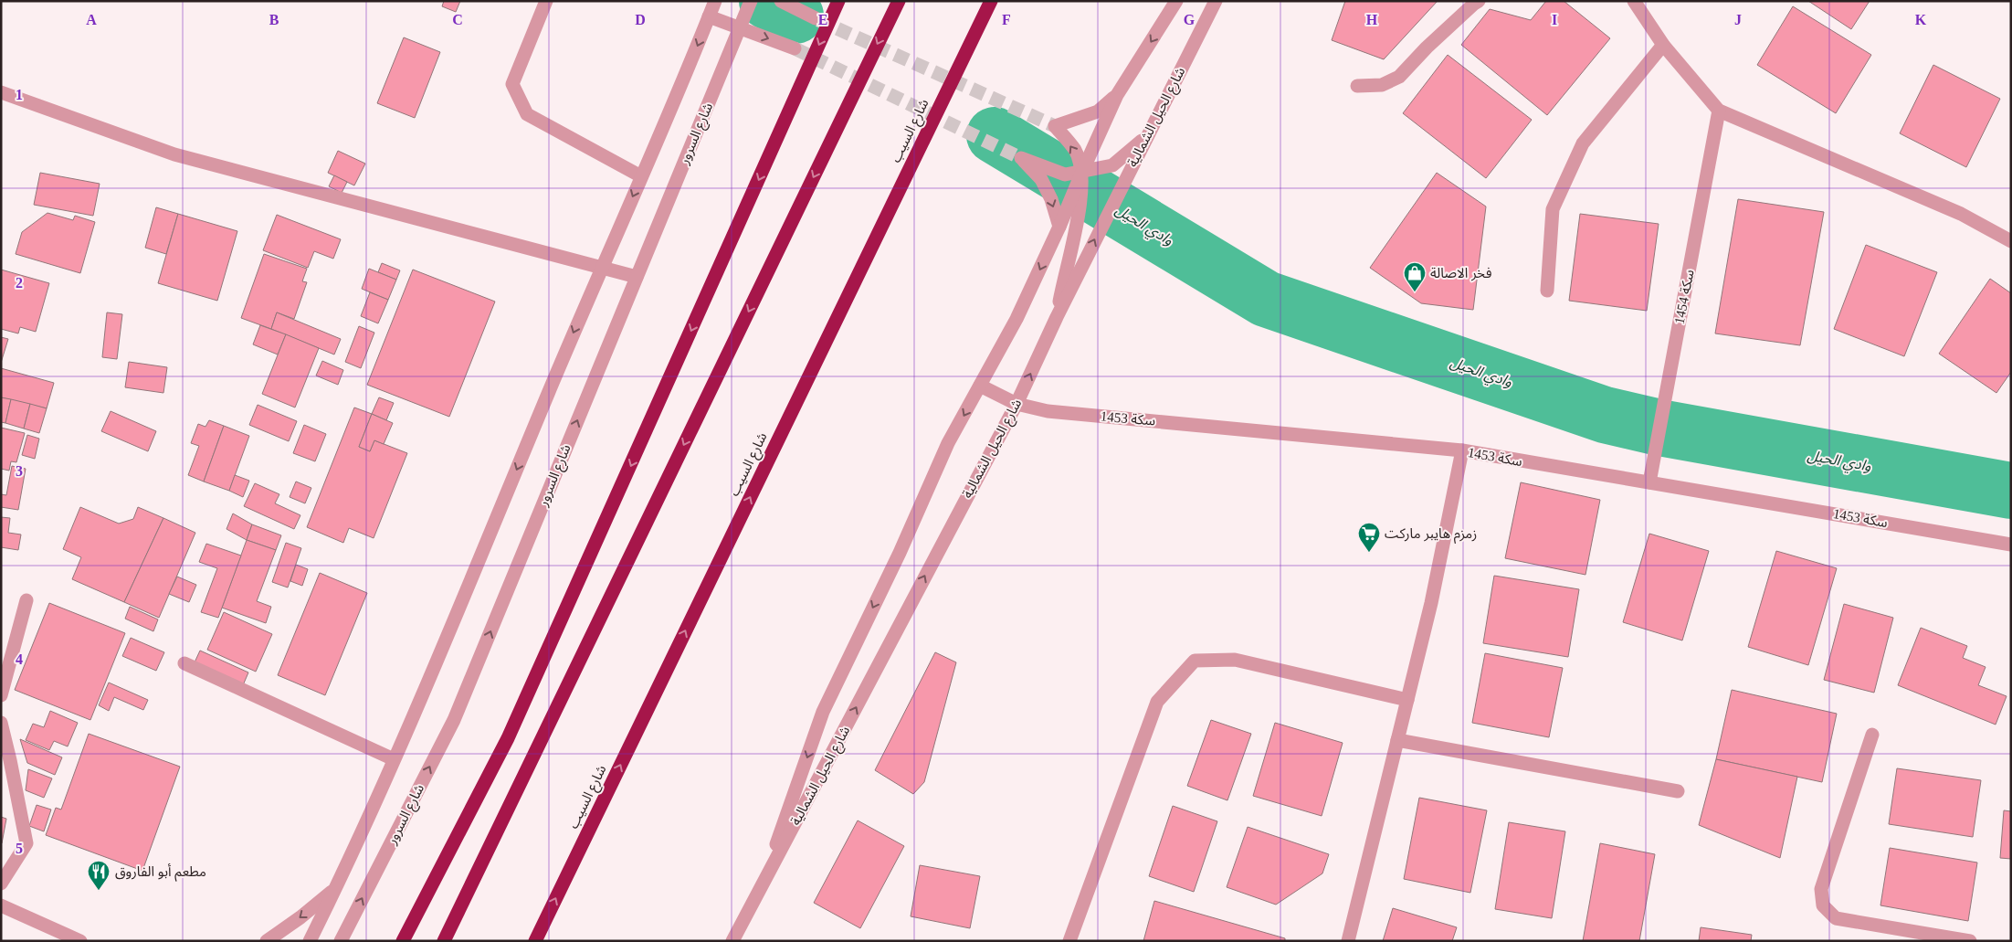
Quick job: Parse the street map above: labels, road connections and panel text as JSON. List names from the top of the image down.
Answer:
{
  "streets": {
    "highway": ["شارع السيب"],
    "street": [
      "شارع الحيل الشمالية",
      "شارع السرور",
      "سكة 1454",
      "سكة 1453"
    ]
  },
  "crossings": [
    ["شارع الحيل الشمالية", "سكة 1453"],
    ["سكة 1454", "سكة 1453"]
  ],
  "water": ["وادي الحيل"],
  "places": {
    "shop": ["فخر الاصالة"],
    "supermarket": ["زمزم هايبر ماركت"],
    "restaurant": ["مطعم أبو الفاروق"]
  },
  "grid": {
    "columns": [
      "A",
      "B",
      "C",
      "D",
      "E",
      "F",
      "G",
      "H",
      "I",
      "J",
      "K"
    ],
    "rows": [
      "1",
      "2",
      "3",
      "4",
      "5"
    ]
  }
}
